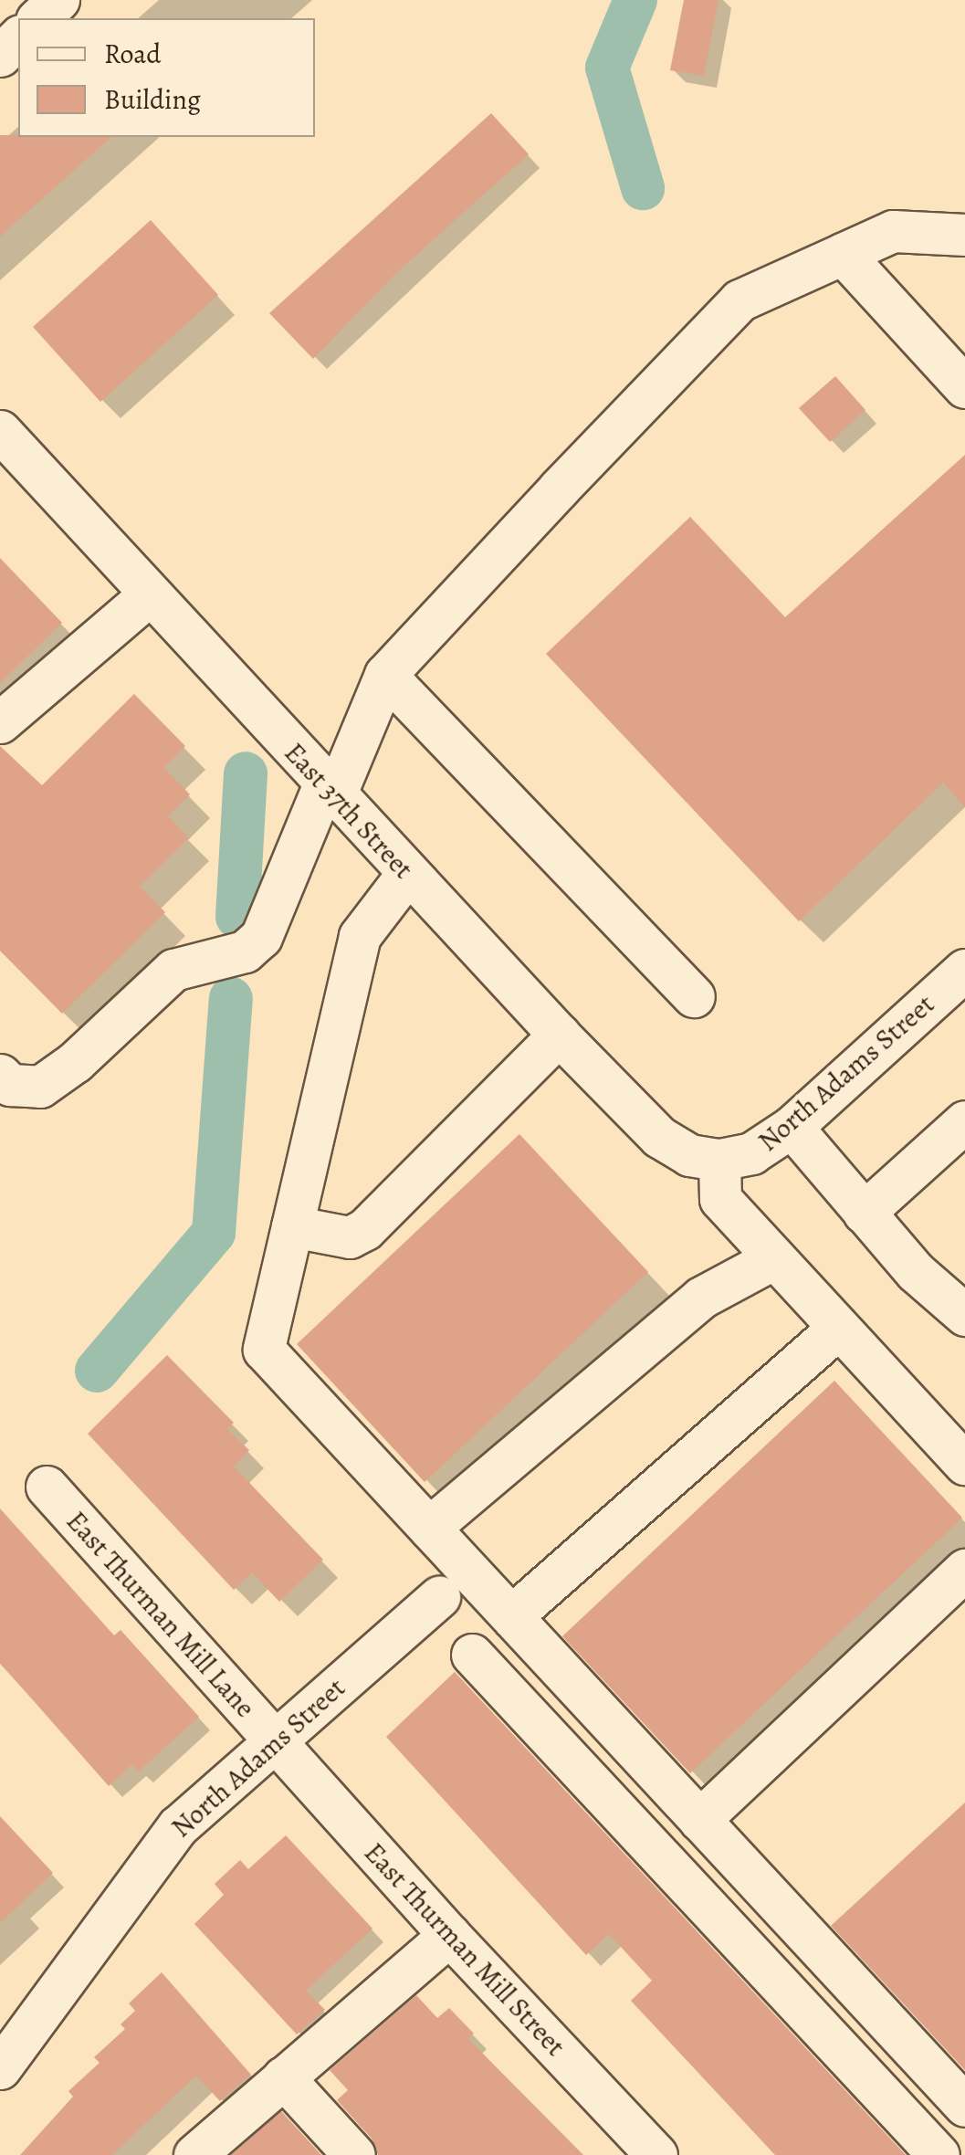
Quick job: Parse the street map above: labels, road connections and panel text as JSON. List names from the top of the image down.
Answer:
{
  "streets": {
    "street": [
      "East 37th Street",
      "North Adams Street",
      "East Thurman Mill Lane",
      "East Thurman Mill Street"
    ]
  },
  "crossings": [
    ["East 37th Street", "North Adams Street"],
    ["North Adams Street", "East Thurman Mill Lane"],
    ["North Adams Street", "East Thurman Mill Street"],
    ["East Thurman Mill Lane", "East Thurman Mill Street"]
  ],
  "legend": ["Road", "Building"]
}
